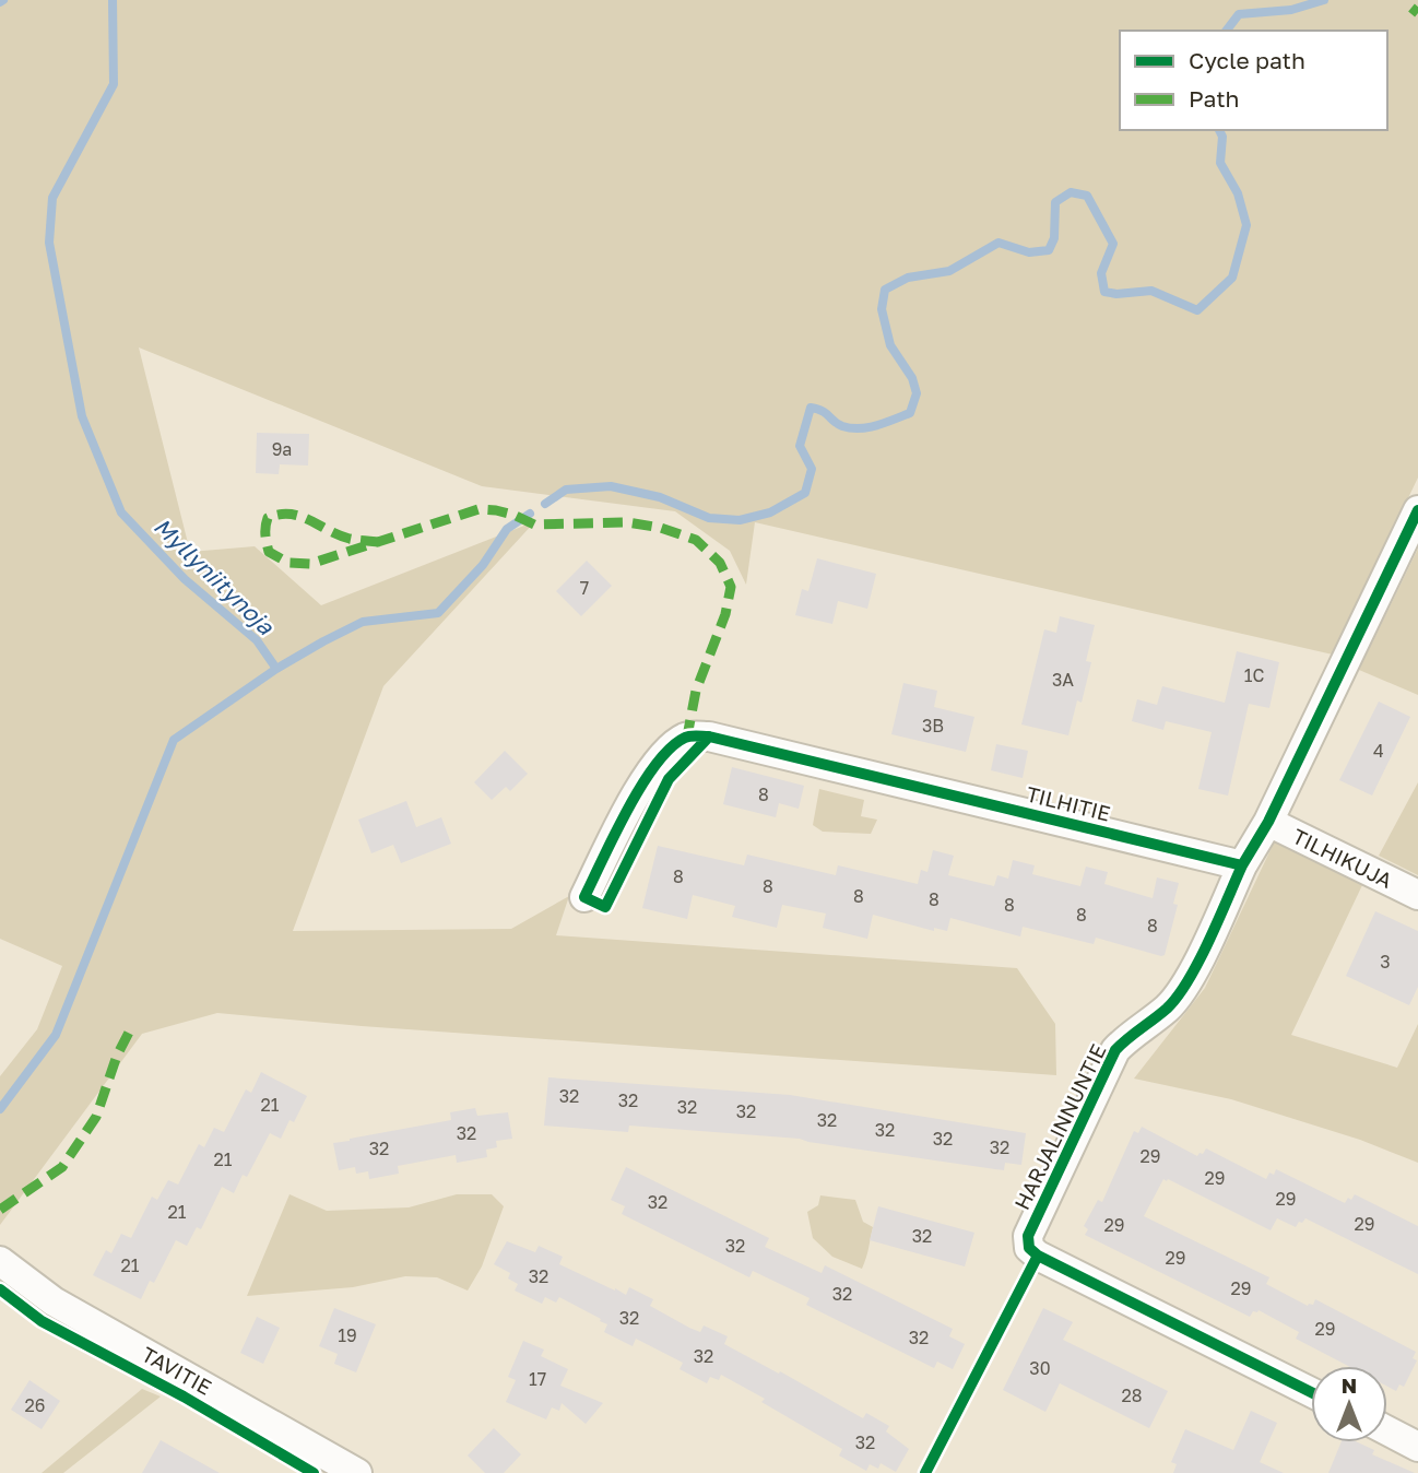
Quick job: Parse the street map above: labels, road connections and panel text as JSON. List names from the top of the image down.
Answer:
{
  "streets": {
    "street": [
      "TILHITIE",
      "TILHIKUJA",
      "HARJALINNUNTIE",
      "TAVITIE"
    ]
  },
  "crossings": [
    ["TILHITIE", "HARJALINNUNTIE"]
  ],
  "water": ["Myllyniitynoja"],
  "house_numbers": [
    "9a",
    "7",
    "1C",
    "3A",
    "3B",
    "4",
    "8",
    "8",
    "8",
    "8",
    "8",
    "8",
    "8",
    "8",
    "3",
    "32",
    "32",
    "21",
    "32",
    "32",
    "32",
    "32",
    "32",
    "32",
    "32",
    "32",
    "29",
    "21",
    "29",
    "29",
    "32",
    "21",
    "29",
    "29",
    "32",
    "32",
    "29",
    "21",
    "32",
    "29",
    "32",
    "32",
    "29",
    "19",
    "32",
    "32",
    "30",
    "17",
    "28",
    "26",
    "32"
  ],
  "legend": ["Cycle path", "Path"],
  "north": "top"
}
